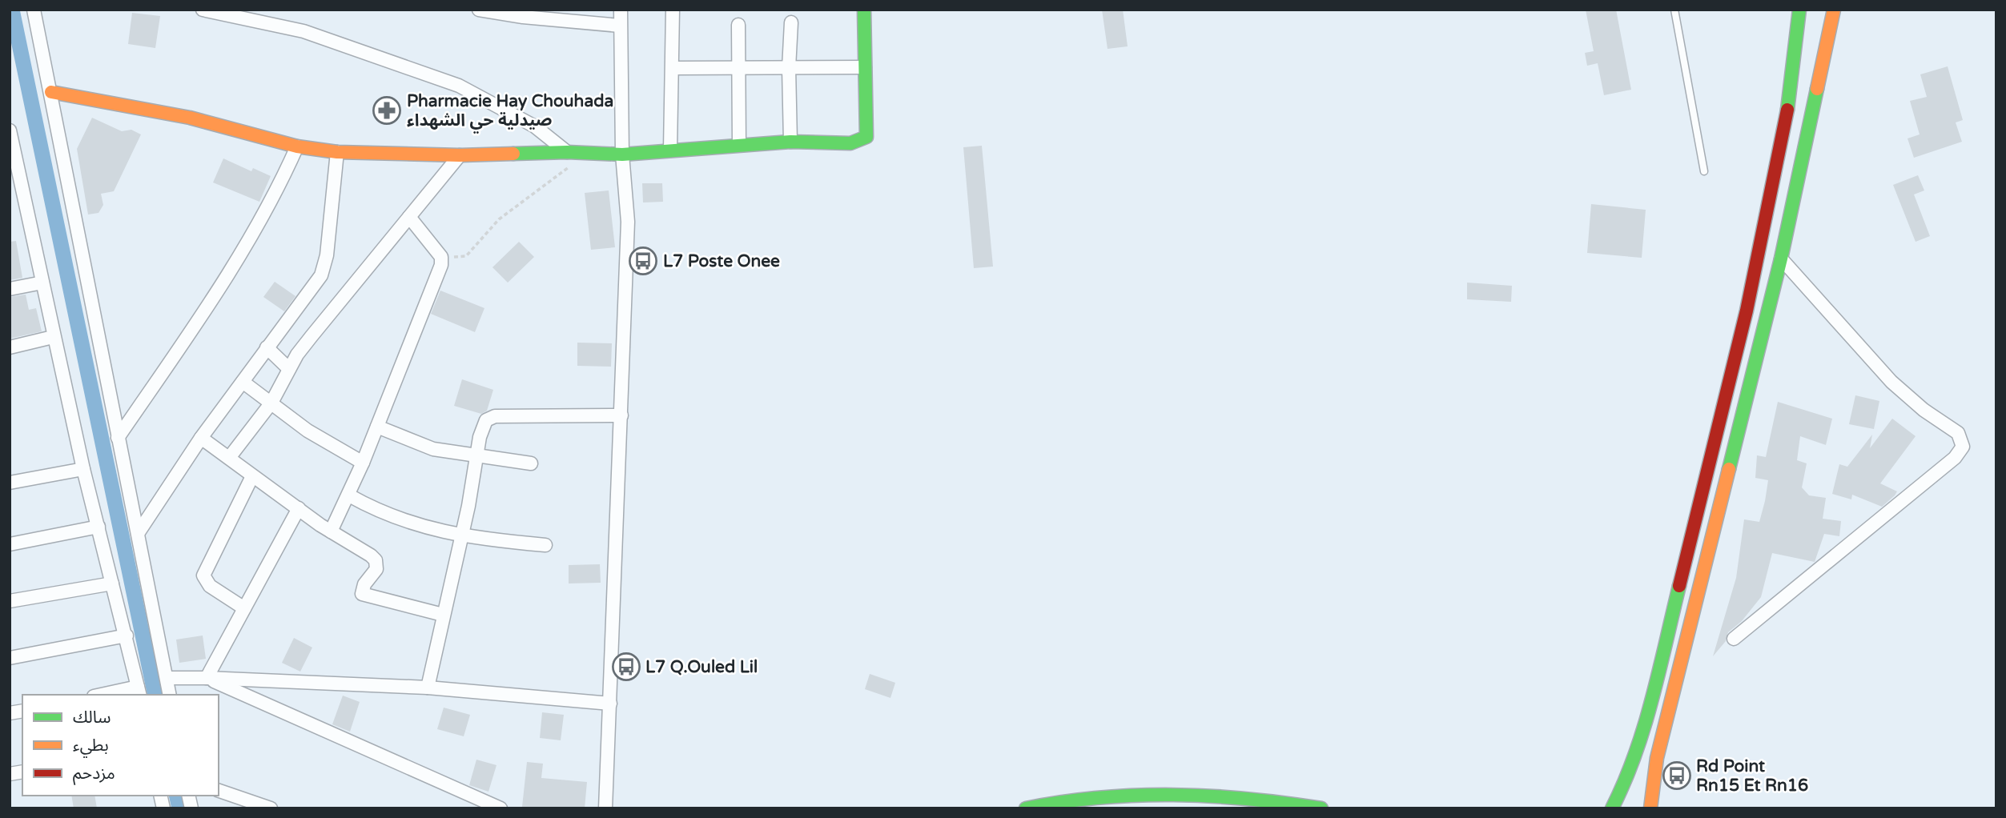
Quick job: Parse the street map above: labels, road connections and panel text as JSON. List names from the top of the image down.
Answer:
{
  "places": {
    "pharmacy": ["Pharmacie Hay Chouhada صيدلية حي الشهداء"],
    "bus stop": ["L7 Poste Onee", "L7 Q.Ouled Lil", "Rd Point Rn15 Et Rn16"]
  },
  "legend": ["سالك", "بطيء", "مزدحم"]
}
